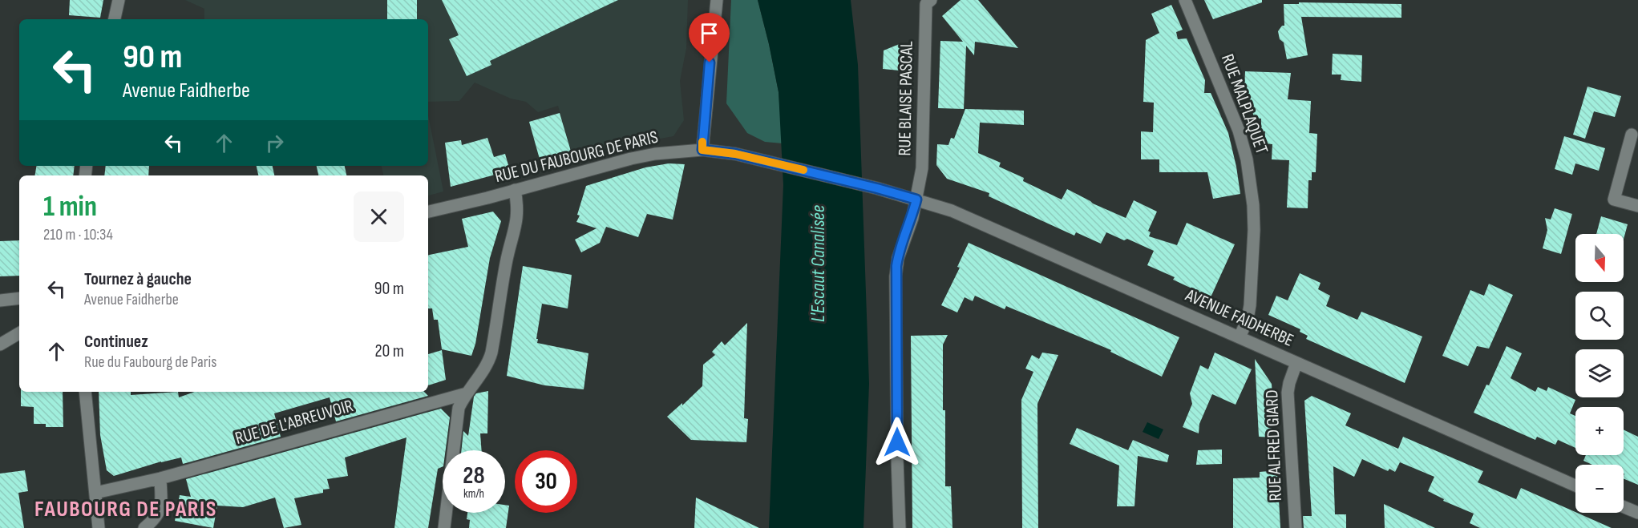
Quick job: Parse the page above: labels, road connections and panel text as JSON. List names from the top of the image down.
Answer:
{
  "streets": {
    "street": [
      "RUE BLAISE PASCAL",
      "RUE MALPLAQUET",
      "RUE DU FAUBOURG DE PARIS",
      "AVENUE FAIDHERBE",
      "RUE DE L'ABREUVOIR",
      "RUE ALFRED GIARD"
    ]
  },
  "crossings": [
    ["RUE BLAISE PASCAL", "AVENUE FAIDHERBE"],
    ["RUE MALPLAQUET", "AVENUE FAIDHERBE"],
    ["RUE DU FAUBOURG DE PARIS", "AVENUE FAIDHERBE"],
    ["AVENUE FAIDHERBE", "RUE ALFRED GIARD"]
  ],
  "districts": ["FAUBOURG DE PARIS"],
  "water": ["L'Escaut Canalisée"],
  "north": "bottom",
  "page": {
    "turn": ["90 m", "Avenue Faidherbe"],
    "heading": ["1 min", "210 m · 10:34"],
    "map_buttons": ["+", "−"],
    "list": [
      {
        "name": "Tournez à gauche",
        "note": "Avenue Faidherbe",
        "value": "90 m"
      },
      {
        "name": "Continuez",
        "note": "Rue du Faubourg de Paris",
        "value": "20 m"
      }
    ],
    "speed": "28 km/h",
    "limit": "30"
  }
}
